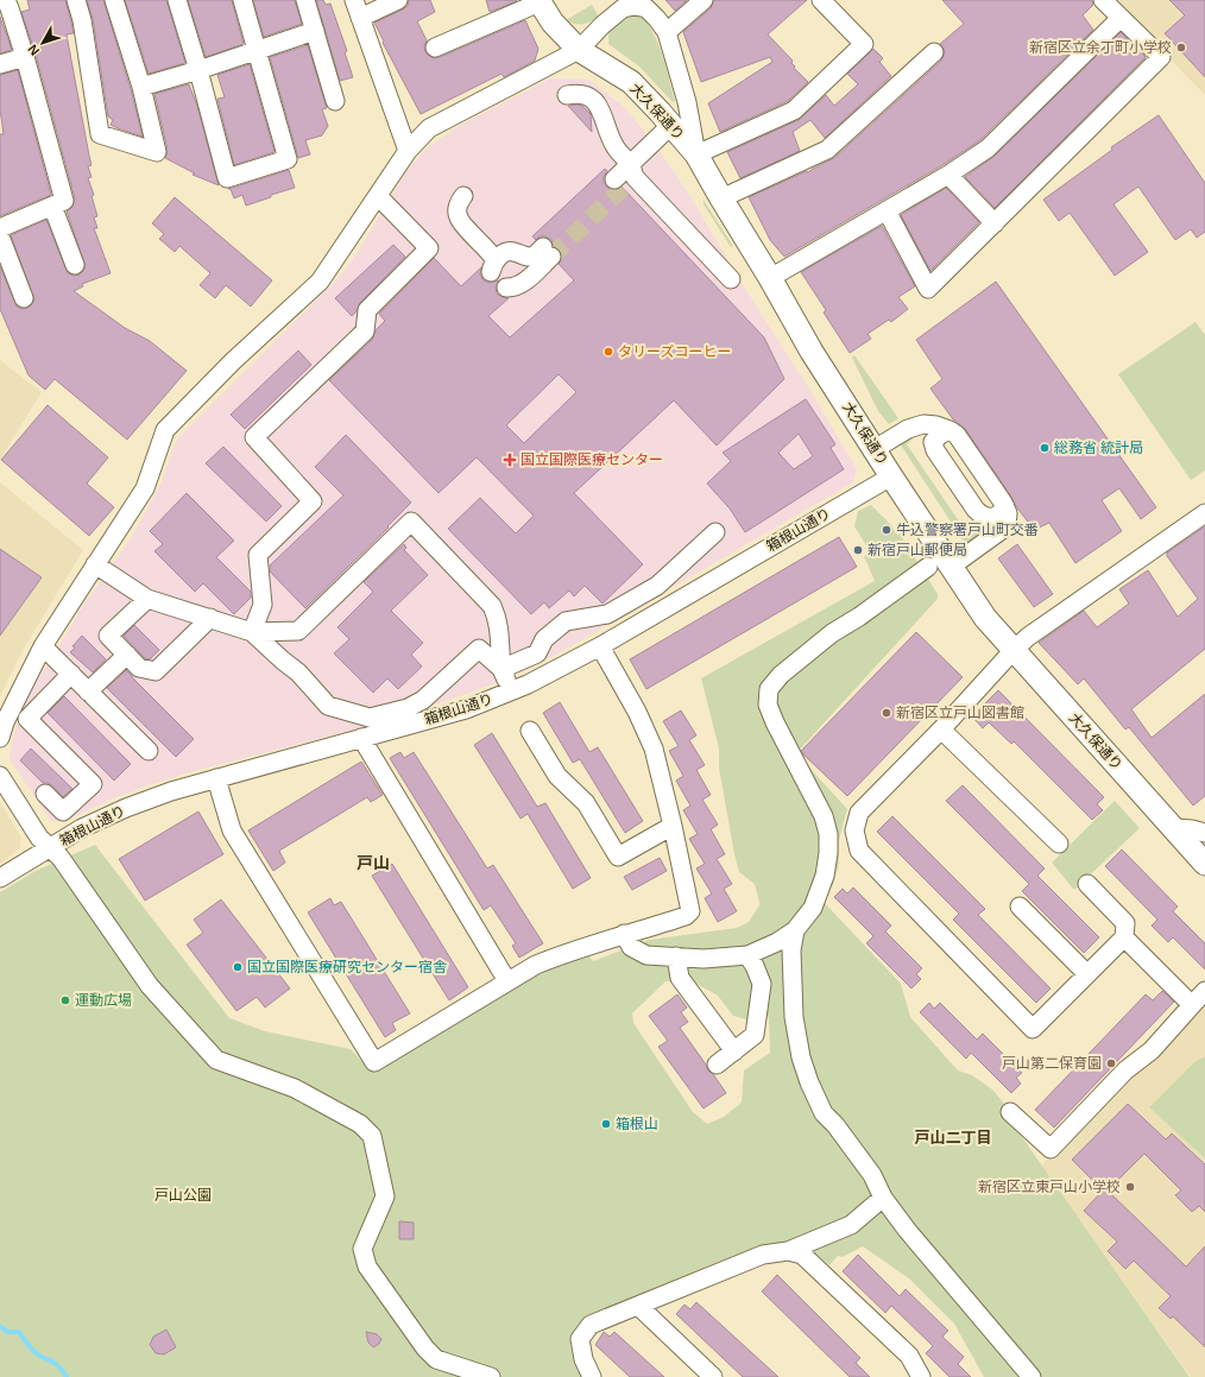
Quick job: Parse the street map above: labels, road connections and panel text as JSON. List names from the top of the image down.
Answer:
{
  "streets": {
    "main road": ["大久保通り"],
    "street": ["箱根山通り"]
  },
  "crossings": [
    ["大久保通り", "箱根山通り"]
  ],
  "districts": ["戸山", "戸山二丁目"],
  "parks": ["戸山公園"],
  "places": {
    "other": [
      "新宿区立余丁町小学校",
      "タリーズコーヒー",
      "総務省 統計局",
      "牛込警察署戸山町交番",
      "新宿戸山郵便局",
      "新宿区立戸山図書館",
      "国立国際医療研究センター宿舎",
      "運動広場",
      "戸山第二保育園",
      "箱根山",
      "新宿区立東戸山小学校"
    ],
    "health": ["国立国際医療センター"]
  },
  "north": "bottom left"
}
